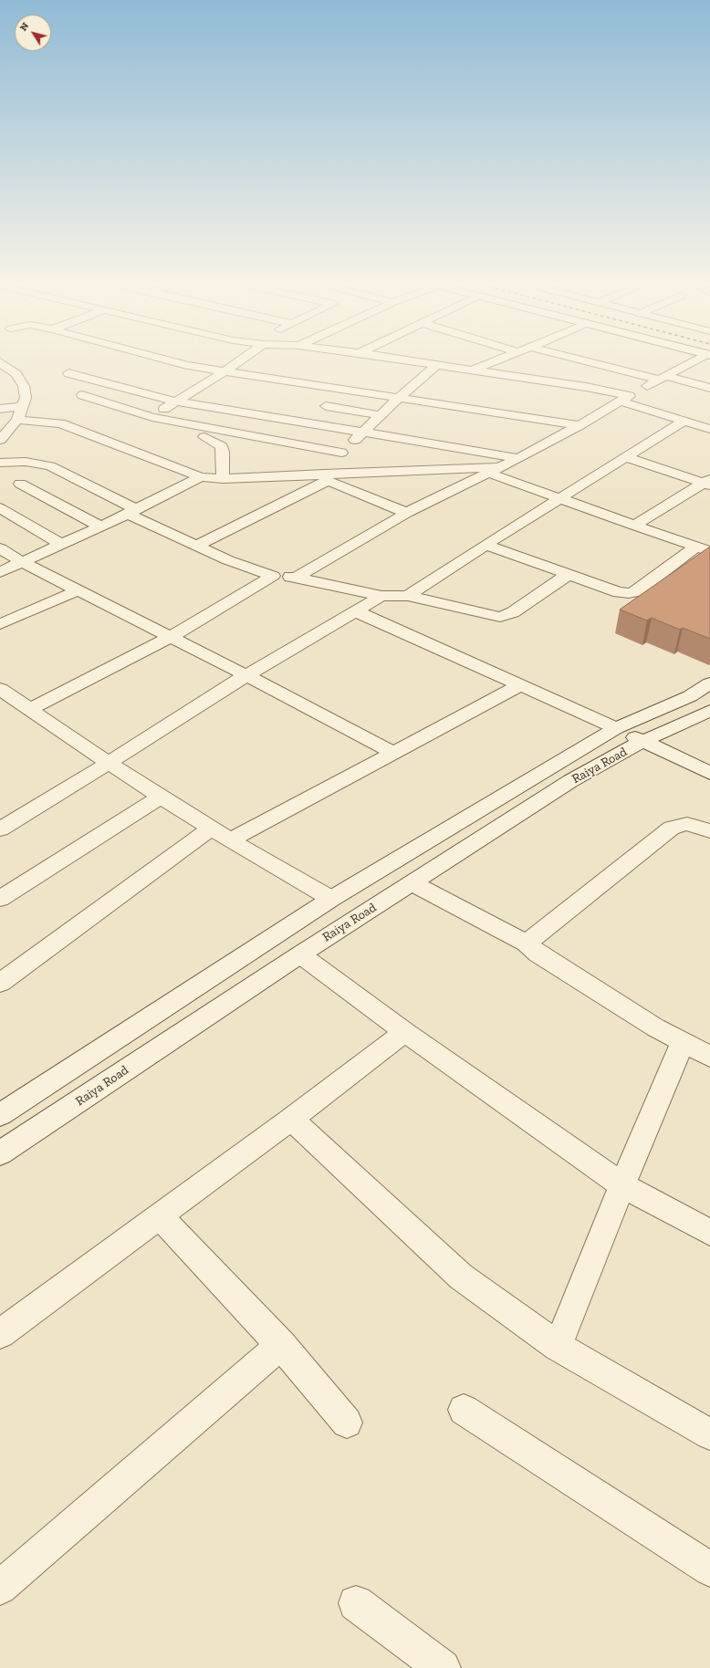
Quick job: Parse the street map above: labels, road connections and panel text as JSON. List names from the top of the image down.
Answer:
{
  "streets": {
    "street": ["Raiya Road"]
  },
  "north": "top left"
}
